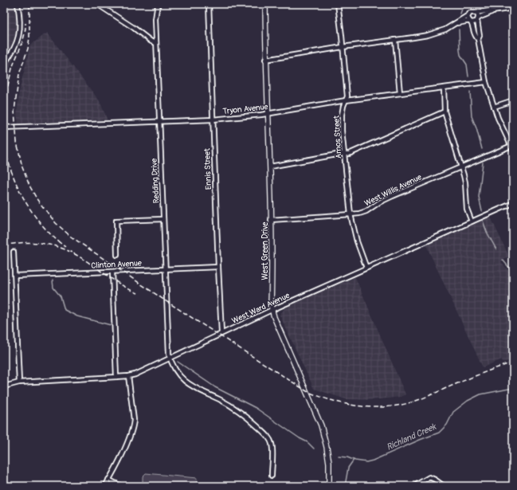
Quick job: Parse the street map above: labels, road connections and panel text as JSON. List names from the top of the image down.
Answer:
{
  "streets": {
    "main road": ["West Green Drive"],
    "street": [
      "Tryon Avenue",
      "Amos Street",
      "Ennis Street",
      "Redding Drive",
      "West Willis Avenue",
      "Clinton Avenue",
      "West Ward Avenue"
    ]
  },
  "crossings": [
    ["Tryon Avenue", "Amos Street"],
    ["Tryon Avenue", "Ennis Street"],
    ["Tryon Avenue", "Redding Drive"],
    ["Tryon Avenue", "West Green Drive"],
    ["Amos Street", "West Willis Avenue"],
    ["Amos Street", "West Ward Avenue"],
    ["Ennis Street", "Clinton Avenue"],
    ["Ennis Street", "West Ward Avenue"],
    ["Redding Drive", "Clinton Avenue"],
    ["Redding Drive", "West Ward Avenue"],
    ["West Willis Avenue", "West Green Drive"],
    ["West Green Drive", "West Ward Avenue"]
  ],
  "water": ["Richland Creek"]
}
